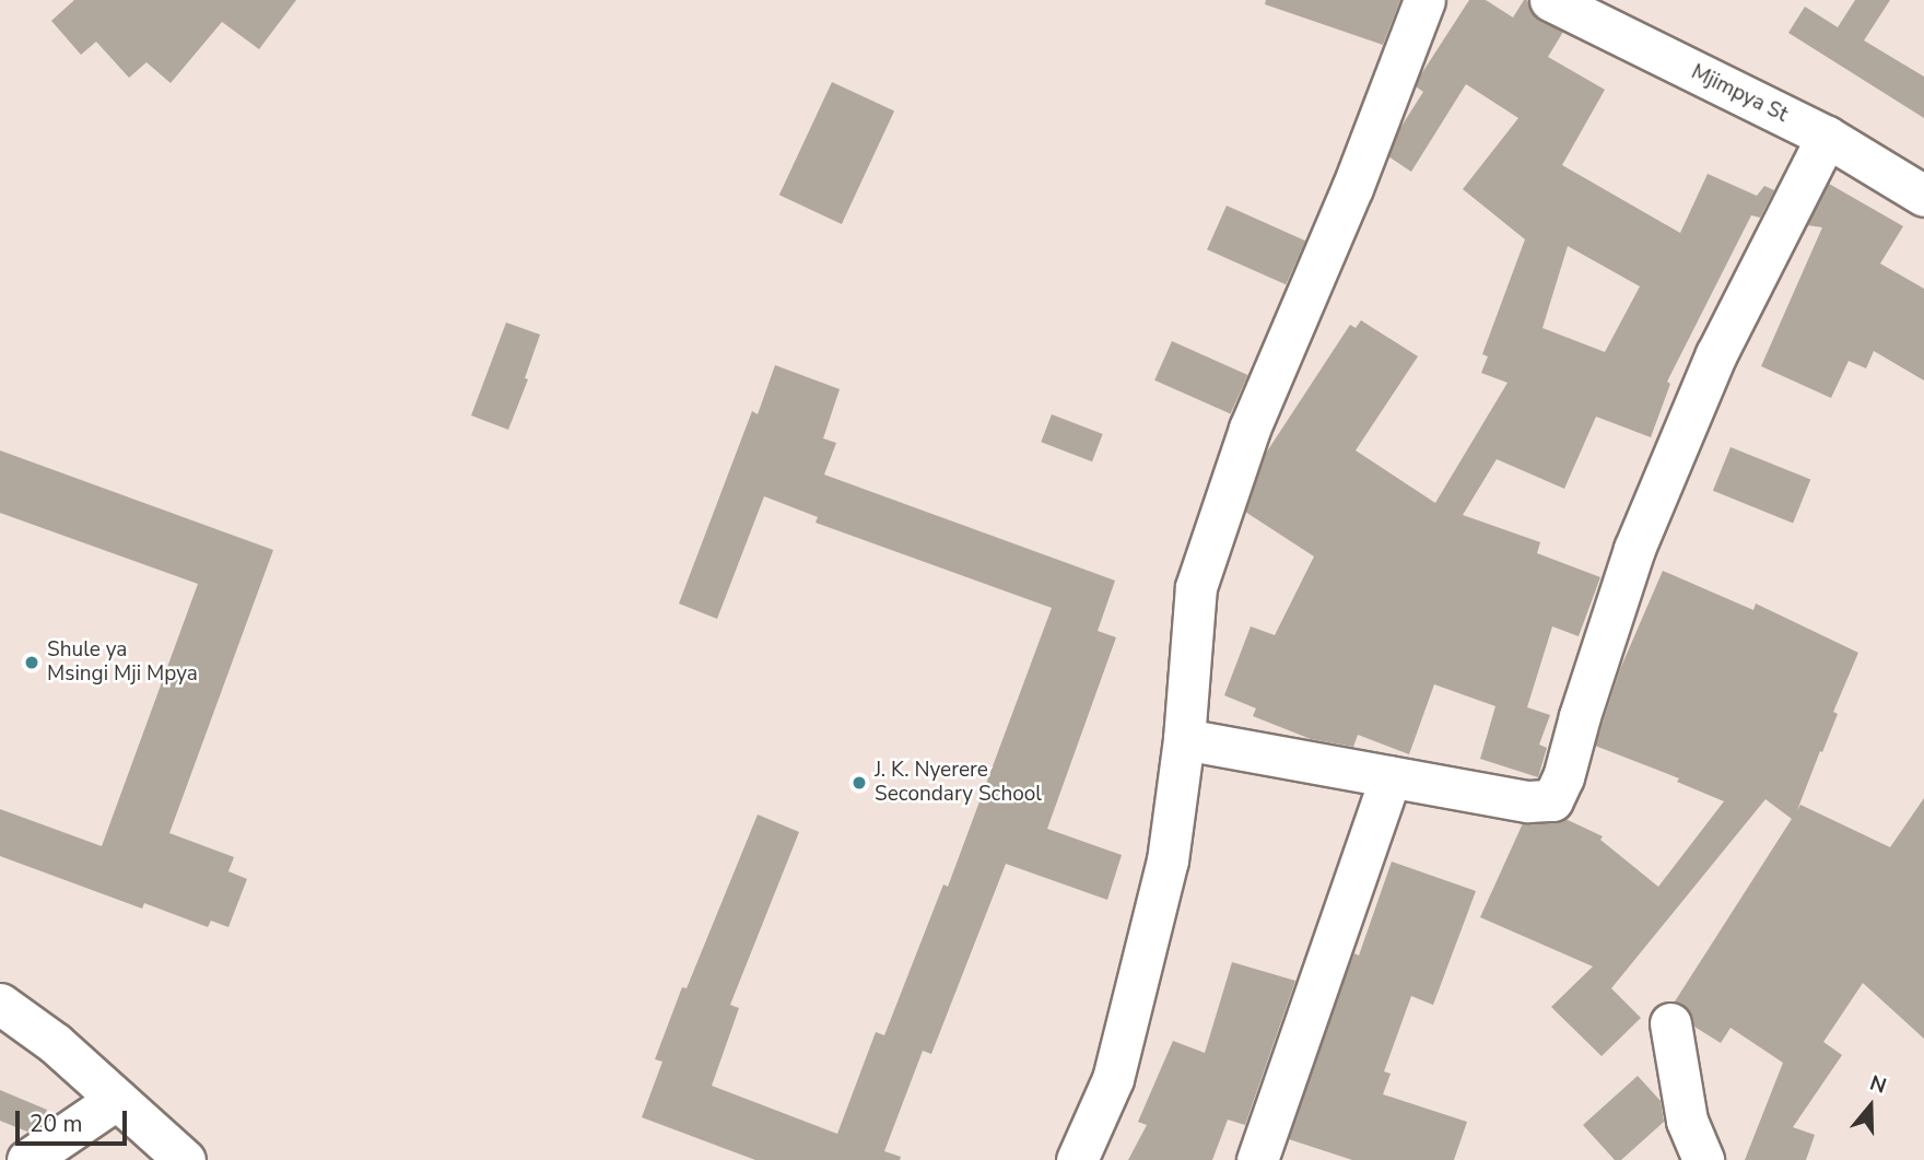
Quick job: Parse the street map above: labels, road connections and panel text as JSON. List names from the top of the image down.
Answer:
{
  "streets": {
    "street": ["Mjimpya St"]
  },
  "places": ["Shule ya Msingi Mji Mpya", "J. K. Nyerere Secondary School"],
  "scale_bar": "20 m",
  "north": "top"
}
